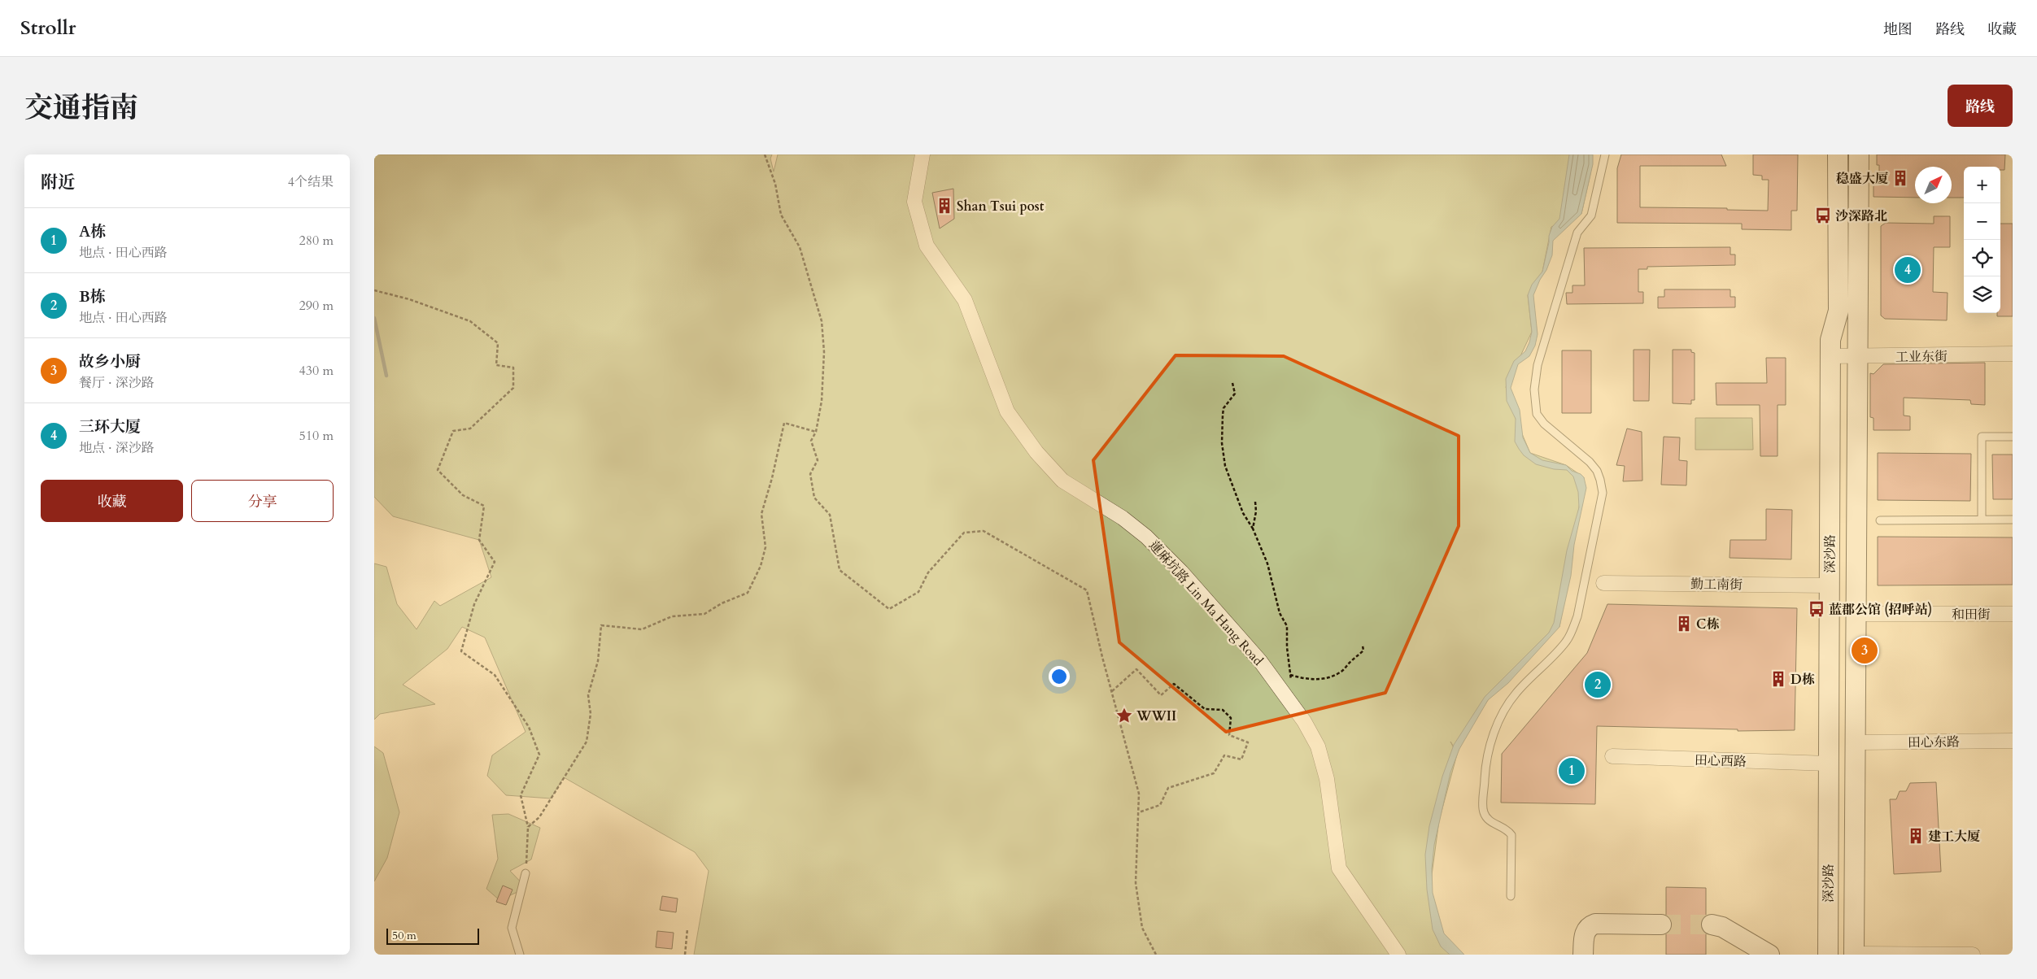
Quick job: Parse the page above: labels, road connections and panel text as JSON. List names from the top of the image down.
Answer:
{
  "streets": {
    "main road": ["深沙路"],
    "street": [
      "工业东街",
      "勤工南街",
      "蓮麻坑路 Lin Ma Hang Road",
      "和田街",
      "田心东路",
      "田心西路"
    ]
  },
  "crossings": [
    ["工业东街", "深沙路"],
    ["深沙路", "勤工南街"],
    ["深沙路", "和田街"],
    ["深沙路", "田心东路"],
    ["深沙路", "田心西路"]
  ],
  "places": {
    "building": [
      "稳盛大厦",
      "Shan Tsui post",
      "C栋",
      "D栋",
      "建工大厦"
    ],
    "bus stop": ["沙深路北", "蓝郡公馆 (招呼站)"],
    "place": ["WWII"]
  },
  "scale_bar": "50 m",
  "north": "top right",
  "page": {
    "header": "Strollr",
    "nav": ["地图", "路线", "收藏"],
    "title": "交通指南",
    "buttons": [
      "路线",
      ["收藏", "分享"]
    ],
    "heading": ["附近", "4个结果"],
    "map_buttons": ["+", "−"],
    "list": [
      {
        "mark": "1",
        "name": "A栋",
        "note": "地点 · 田心西路",
        "value": "280 m"
      },
      {
        "mark": "2",
        "name": "B栋",
        "note": "地点 · 田心西路",
        "value": "290 m"
      },
      {
        "mark": "3",
        "name": "故乡小厨",
        "note": "餐厅 · 深沙路",
        "value": "430 m"
      },
      {
        "mark": "4",
        "name": "三环大厦",
        "note": "地点 · 深沙路",
        "value": "510 m"
      }
    ],
    "pins": [
      "4",
      "3",
      "2",
      "1"
    ],
    "scale": "50 m"
  }
}
